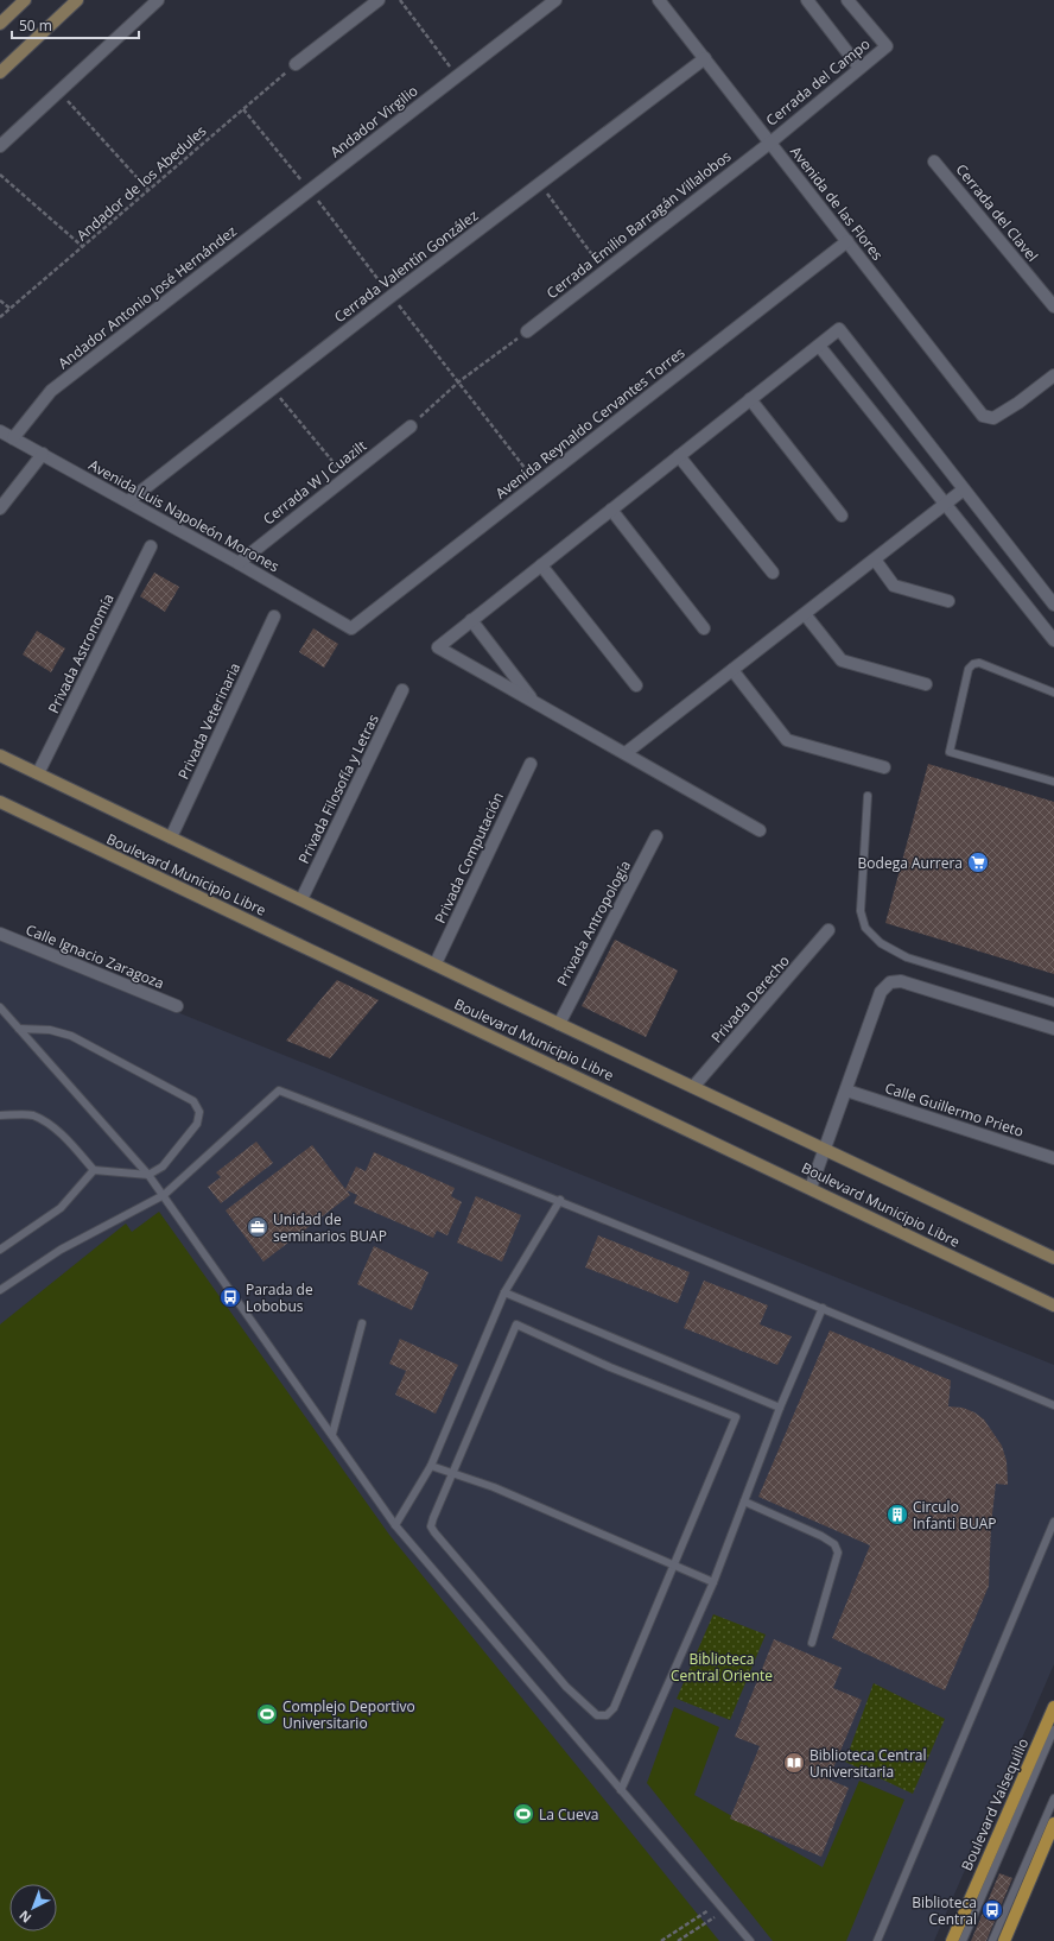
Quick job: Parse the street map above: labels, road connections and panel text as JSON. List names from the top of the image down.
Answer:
{
  "streets": {
    "main road": ["Boulevard Municipio Libre", "Boulevard Valsequillo"],
    "street": [
      "Cerrada del Campo",
      "Andador Virgilio",
      "Avenida de las Flores",
      "Cerrada del Clavel",
      "Cerrada Emilio Barragán Villalobos",
      "Cerrada Valentín González",
      "Andador Antonio José Hernández",
      "Avenida Reynaldo Cervantes Torres",
      "Cerrada W J Cuazilt",
      "Avenida Luis Napoleón Morones",
      "Privada Astronomía",
      "Privada Veterinaria",
      "Privada Filosofía y Letras",
      "Privada Computación",
      "Privada Antropología",
      "Calle Ignacio Zaragoza",
      "Privada Derecho",
      "Calle Guillermo Prieto"
    ],
    "path": ["Andador de los Abedules"]
  },
  "crossings": [
    ["Cerrada del Campo", "Avenida de las Flores"],
    ["Cerrada del Campo", "Cerrada Emilio Barragán Villalobos"],
    ["Andador Virgilio", "Andador Antonio José Hernández"],
    ["Avenida de las Flores", "Cerrada Emilio Barragán Villalobos"],
    ["Avenida de las Flores", "Cerrada Valentín González"],
    ["Avenida de las Flores", "Avenida Reynaldo Cervantes Torres"],
    ["Cerrada Valentín González", "Avenida Luis Napoleón Morones"],
    ["Andador Antonio José Hernández", "Avenida Luis Napoleón Morones"],
    ["Avenida Reynaldo Cervantes Torres", "Avenida Luis Napoleón Morones"],
    ["Cerrada W J Cuazilt", "Avenida Luis Napoleón Morones"],
    ["Privada Astronomía", "Boulevard Municipio Libre"],
    ["Privada Veterinaria", "Boulevard Municipio Libre"],
    ["Privada Filosofía y Letras", "Boulevard Municipio Libre"],
    ["Privada Computación", "Boulevard Municipio Libre"],
    ["Boulevard Municipio Libre", "Privada Antropología"],
    ["Boulevard Municipio Libre", "Privada Derecho"]
  ],
  "parks": ["Biblioteca Central Oriente"],
  "places": {
    "supermarket": ["Bodega Aurrera"],
    "office": ["Unidad de seminarios BUAP"],
    "bus stop": ["Parada de Lobobus", "Biblioteca Central"],
    "building": ["Circulo Infanti BUAP"],
    "sports": ["Complejo Deportivo Universitario", "La Cueva"],
    "library": ["Biblioteca Central Universitaria"]
  },
  "scale_bar": "50 m",
  "north": "bottom left"
}
